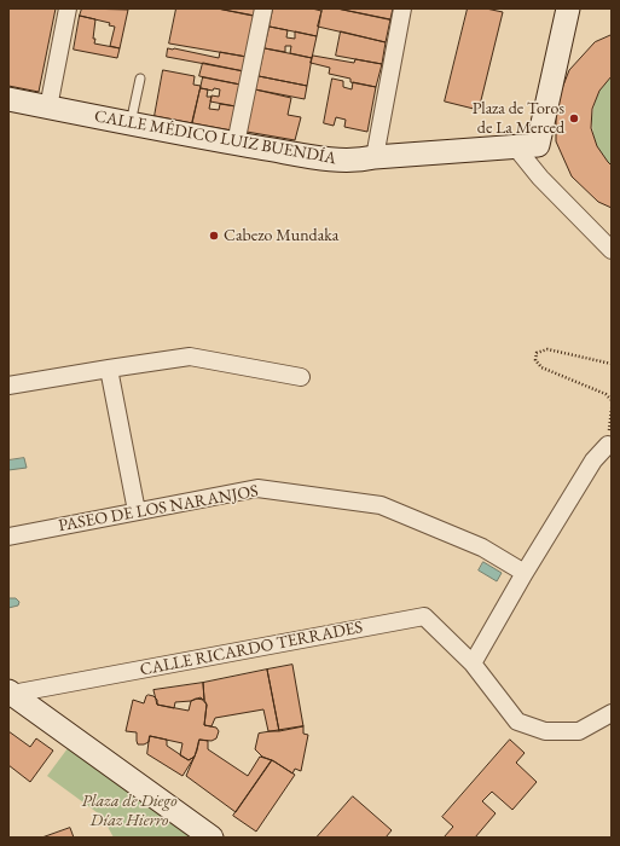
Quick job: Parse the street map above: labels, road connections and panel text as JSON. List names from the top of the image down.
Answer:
{
  "streets": {
    "main road": ["CALLE MÉDICO LUIZ BUENDÍA"],
    "street": ["PASEO DE LOS NARANJOS", "CALLE RICARDO TERRADES"]
  },
  "parks": ["Plaza de Diego Díaz Hierro"],
  "places": ["Plaza de Toros de La Merced", "Cabezo Mundaka"]
}
